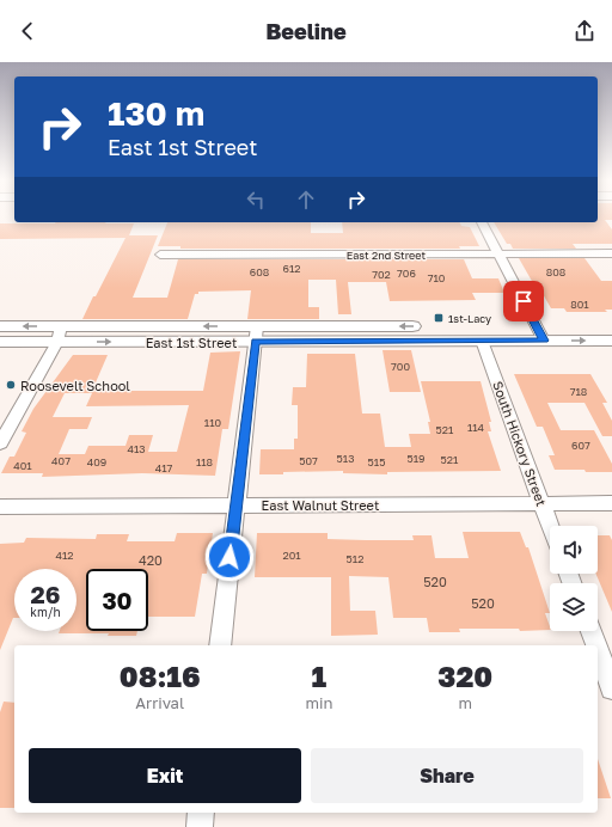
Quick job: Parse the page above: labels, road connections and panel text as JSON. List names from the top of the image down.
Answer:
{
  "streets": {
    "main road": ["East 1st Street"],
    "street": ["East 2nd Street", "South Hickory Street", "East Walnut Street"]
  },
  "crossings": [
    ["East 1st Street", "South Hickory Street"],
    ["South Hickory Street", "East Walnut Street"]
  ],
  "places": {
    "transit": ["1st-Lacy"],
    "other": ["Roosevelt School"]
  },
  "house_numbers": [
    "612",
    "608",
    "808",
    "706",
    "702",
    "710",
    "801",
    "700",
    "718",
    "110",
    "114",
    "521",
    "607",
    "413",
    "513",
    "519",
    "521",
    "407",
    "507",
    "409",
    "118",
    "515",
    "401",
    "417",
    "412",
    "201",
    "512",
    "420",
    "520",
    "520"
  ],
  "page": {
    "header": "Beeline",
    "turn": ["130 m", "East 1st Street"],
    "speed": "26 km/h",
    "limit": "30",
    "eta": [
      "08:16",
      "Arrival",
      "1",
      "min",
      "320",
      "m"
    ],
    "buttons": ["Exit", "Share"]
  }
}
